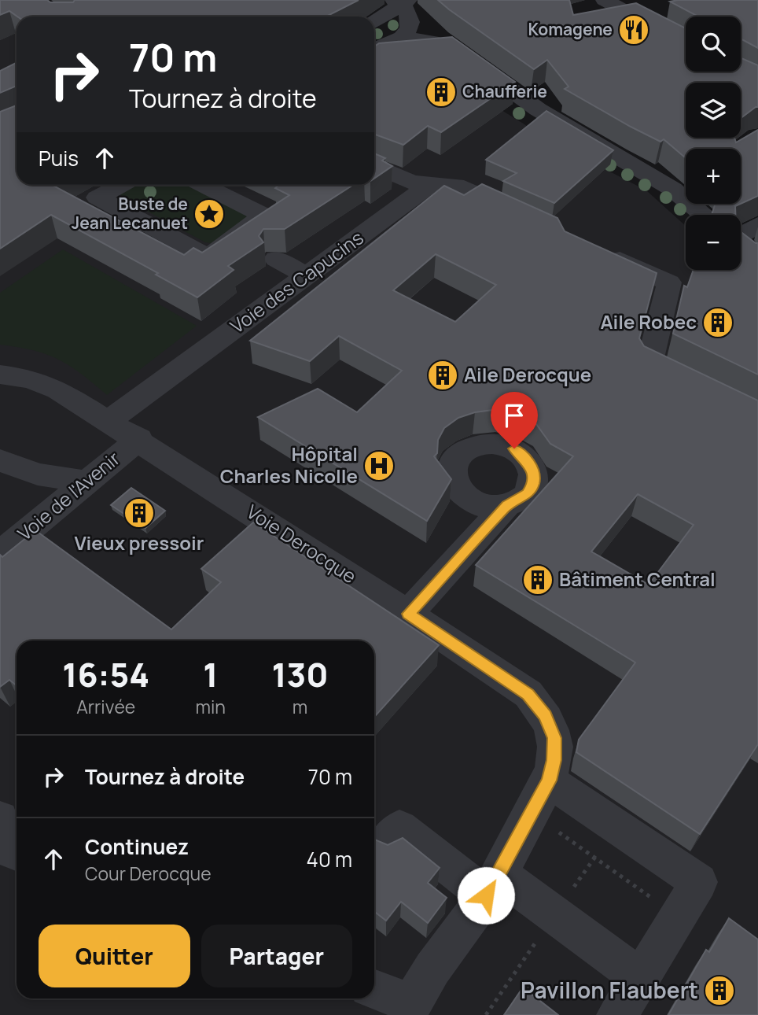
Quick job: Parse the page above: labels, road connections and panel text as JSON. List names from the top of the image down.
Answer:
{
  "streets": {
    "street": ["Voie des Capucins", "Voie de l'Avenir", "Voie Derocque"]
  },
  "crossings": [
    ["Voie des Capucins", "Voie Derocque"],
    ["Voie de l'Avenir", "Voie Derocque"]
  ],
  "places": {
    "restaurant": ["Komagene"],
    "building": [
      "Chaufferie",
      "Aile Robec",
      "Aile Derocque",
      "Vieux pressoir",
      "Bâtiment Central",
      "Pavillon Flaubert"
    ],
    "place": ["Buste de Jean Lecanuet"],
    "hospital": ["Hôpital Charles Nicolle"]
  },
  "page": {
    "map_buttons": ["+", "−"],
    "turn": ["70 m", "Tournez à droite"],
    "then": "Puis",
    "eta": [
      "16:54",
      "Arrivée",
      "1",
      "min",
      "130",
      "m"
    ],
    "list": [
      {
        "name": "Tournez à droite",
        "value": "70 m"
      },
      {
        "name": "Continuez",
        "note": "Cour Derocque",
        "value": "40 m"
      }
    ],
    "buttons": ["Quitter", "Partager"]
  }
}
